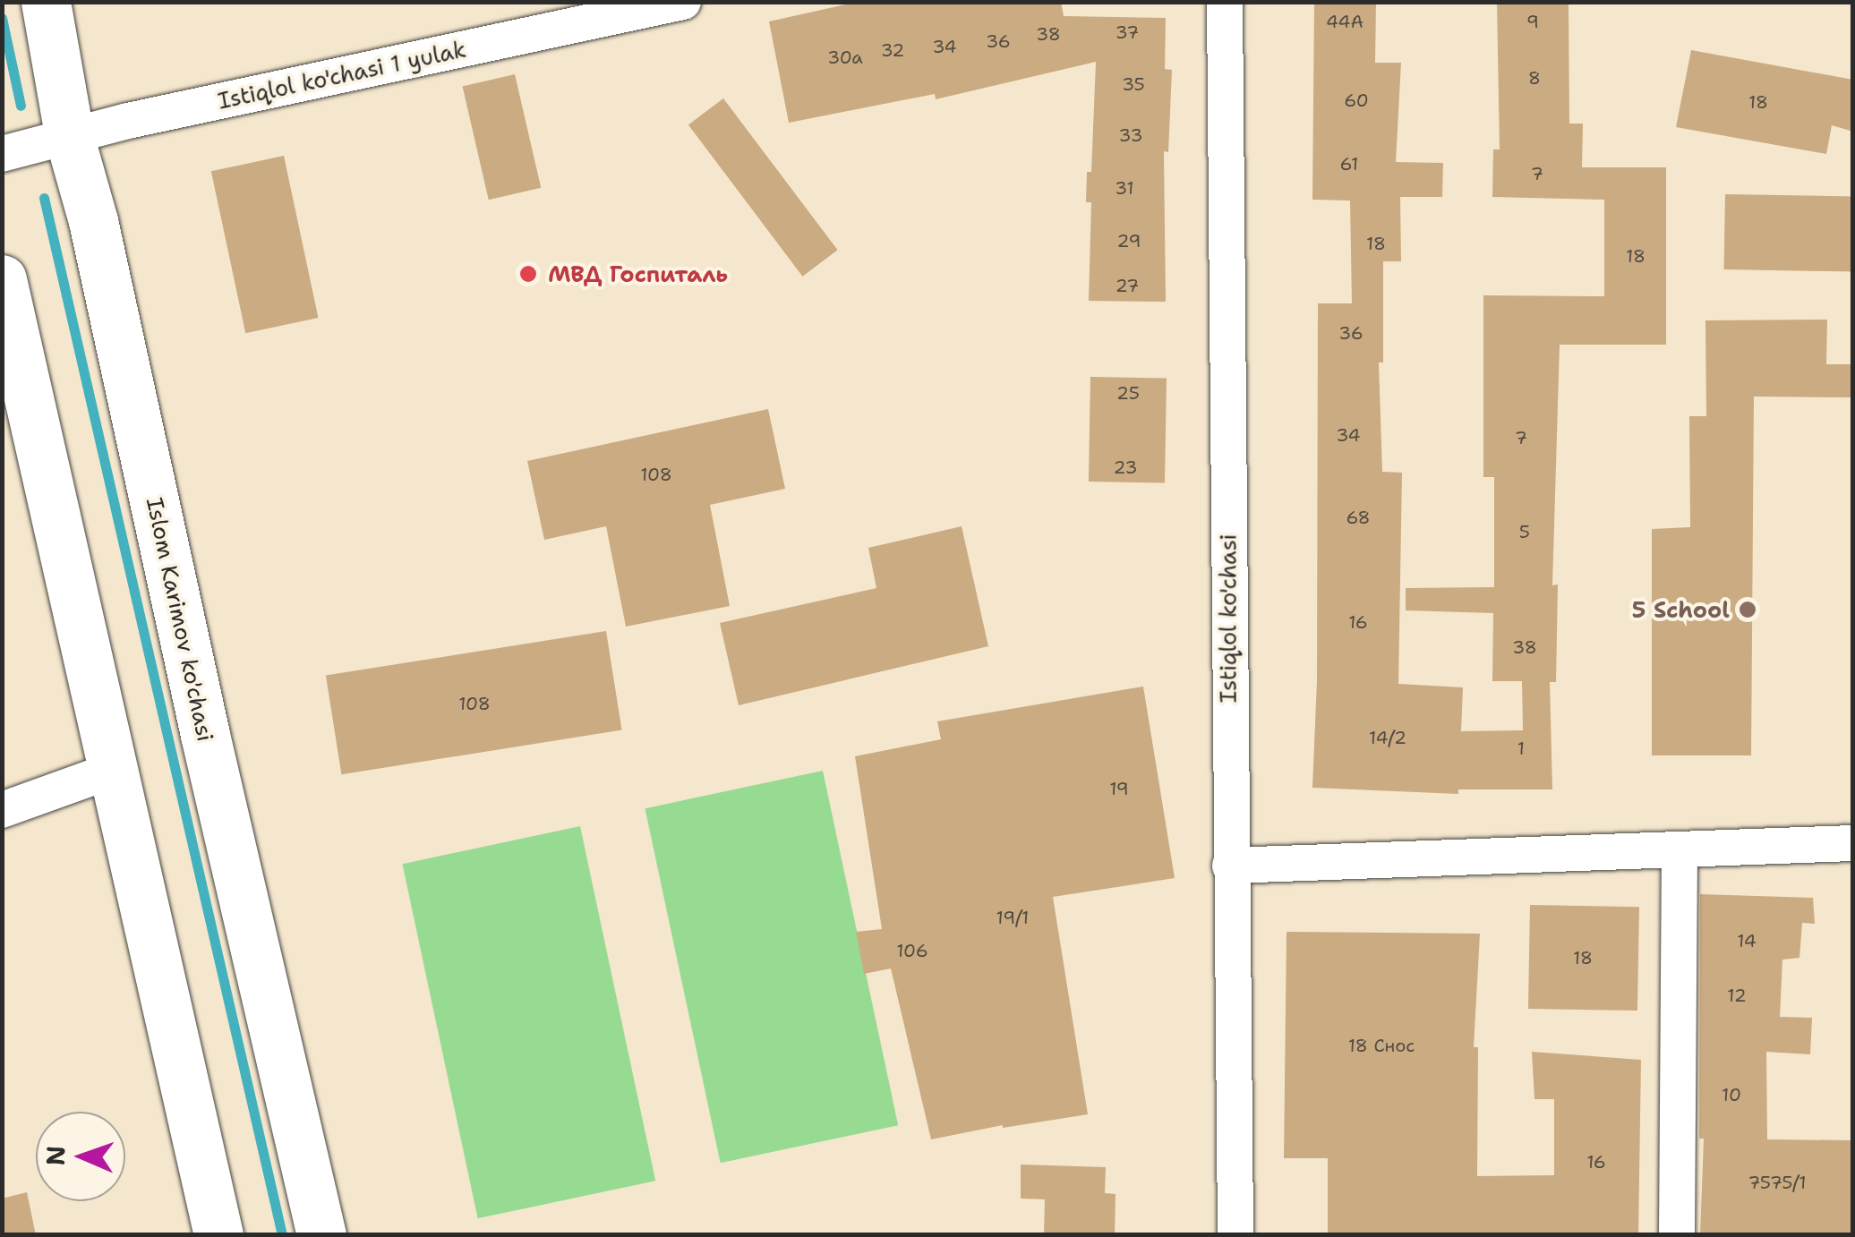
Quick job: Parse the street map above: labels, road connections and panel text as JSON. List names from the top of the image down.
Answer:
{
  "streets": {
    "main road": ["Islom Karimov ko'chasi"],
    "street": ["Istiqlol ko'chasi 1 yulak", "Istiqlol ko'chasi"]
  },
  "crossings": [
    ["Istiqlol ko'chasi 1 yulak", "Islom Karimov ko'chasi"]
  ],
  "places": ["МВД Госпиталь", "5 School"],
  "house_numbers": [
    "44А",
    "9",
    "37",
    "38",
    "36",
    "34",
    "32",
    "30a",
    "8",
    "35",
    "60",
    "18",
    "33",
    "61",
    "7",
    "31",
    "29",
    "18",
    "18",
    "27",
    "36",
    "25",
    "34",
    "7",
    "23",
    "108",
    "68",
    "5",
    "16",
    "38",
    "108",
    "14/2",
    "1",
    "19",
    "19/1",
    "14",
    "106",
    "18",
    "12",
    "18 Снос",
    "10",
    "16",
    "7575/1"
  ],
  "north": "left"
}
